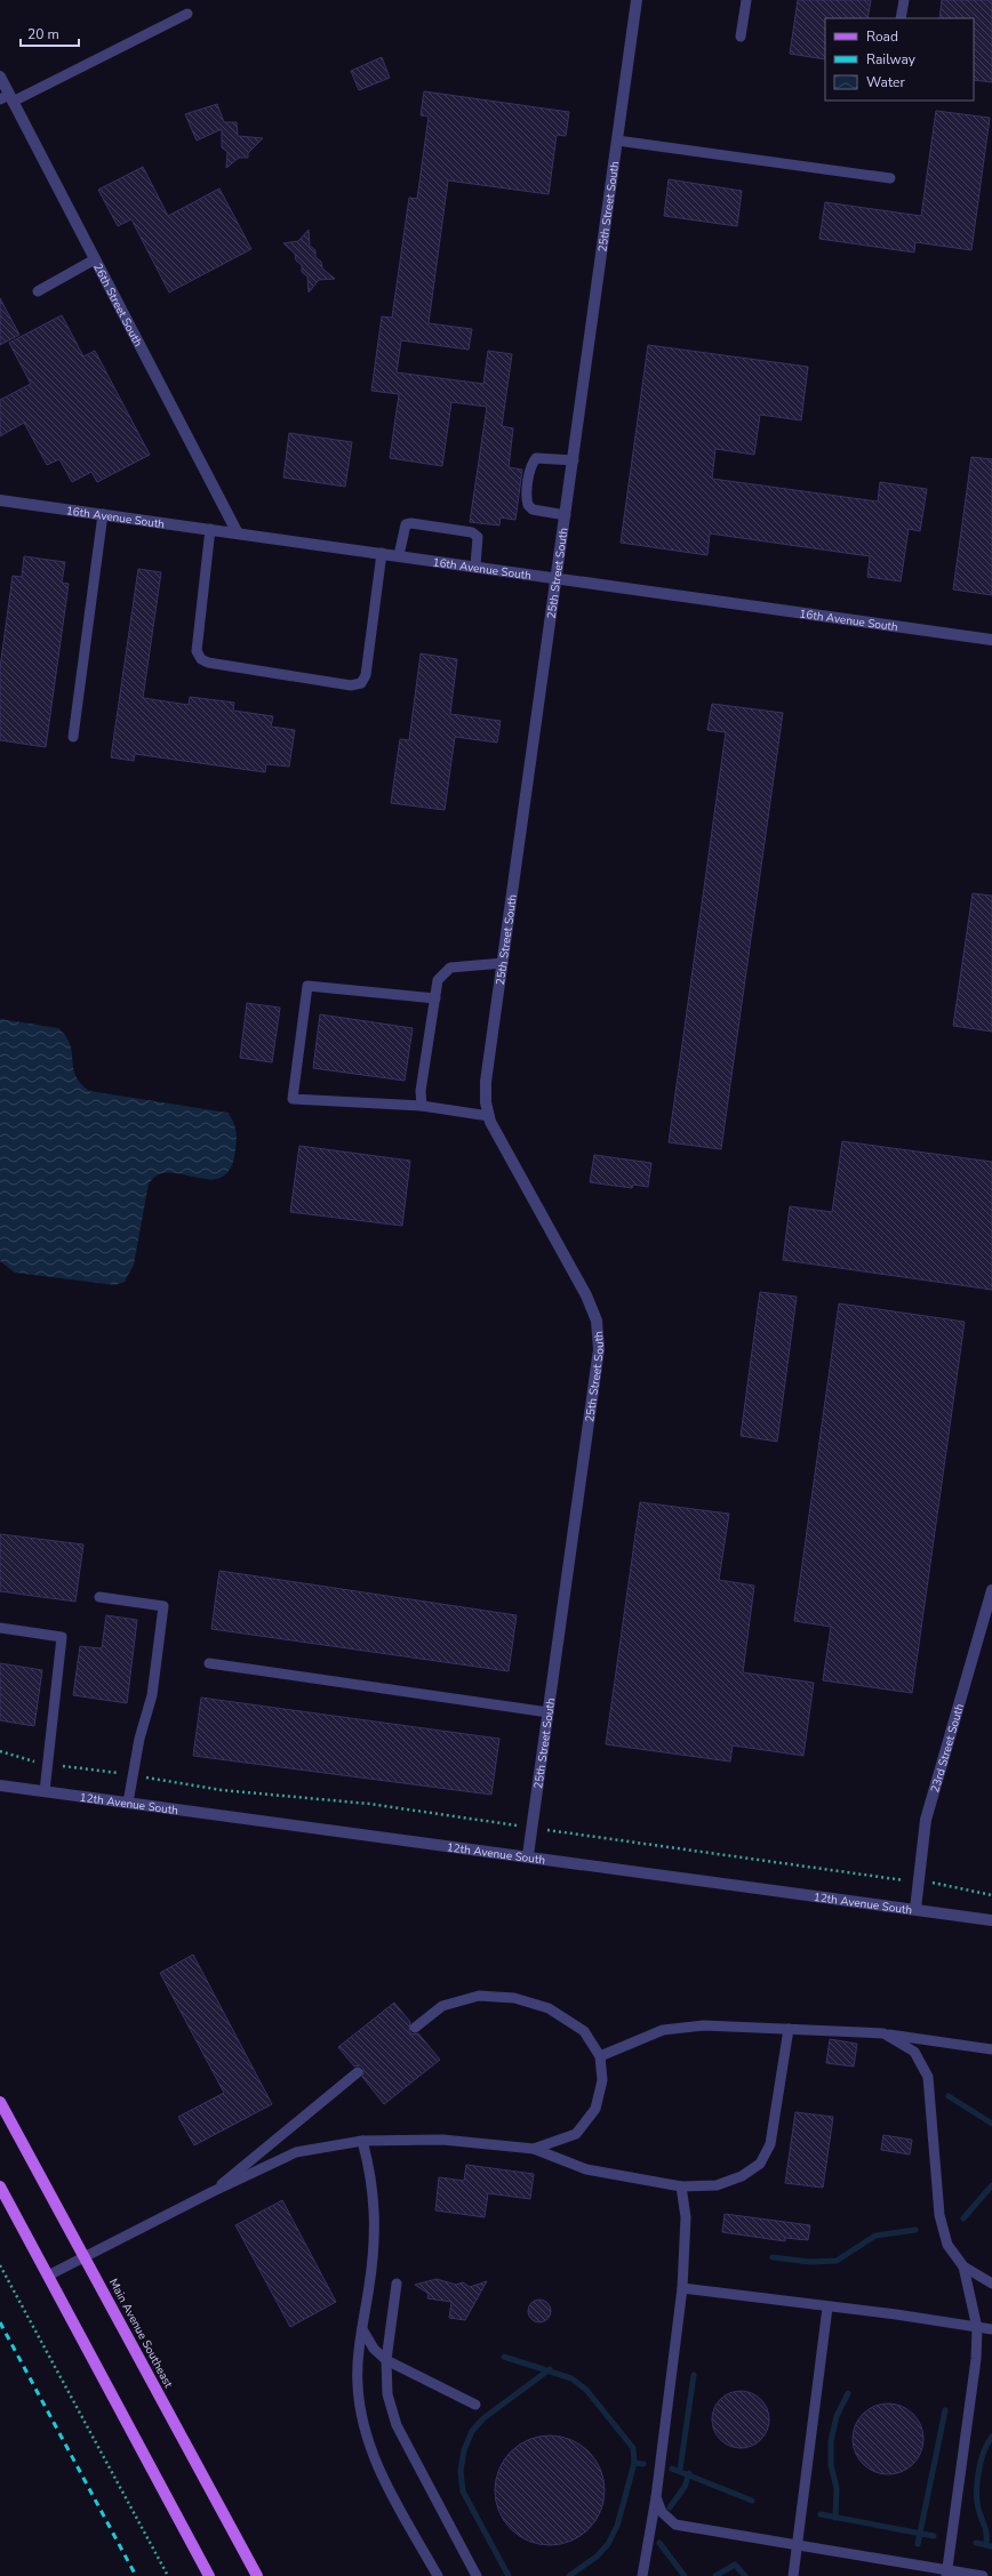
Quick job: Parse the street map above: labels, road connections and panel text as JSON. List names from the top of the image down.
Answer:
{
  "streets": {
    "main road": ["Main Avenue Southeast"],
    "street": [
      "25th Street South",
      "26th Street South",
      "16th Avenue South",
      "23rd Street South",
      "12th Avenue South"
    ]
  },
  "crossings": [
    ["25th Street South", "16th Avenue South"],
    ["25th Street South", "12th Avenue South"],
    ["26th Street South", "16th Avenue South"],
    ["23rd Street South", "12th Avenue South"]
  ],
  "legend": ["Road", "Railway", "Water"],
  "scale_bar": "20 m"
}
